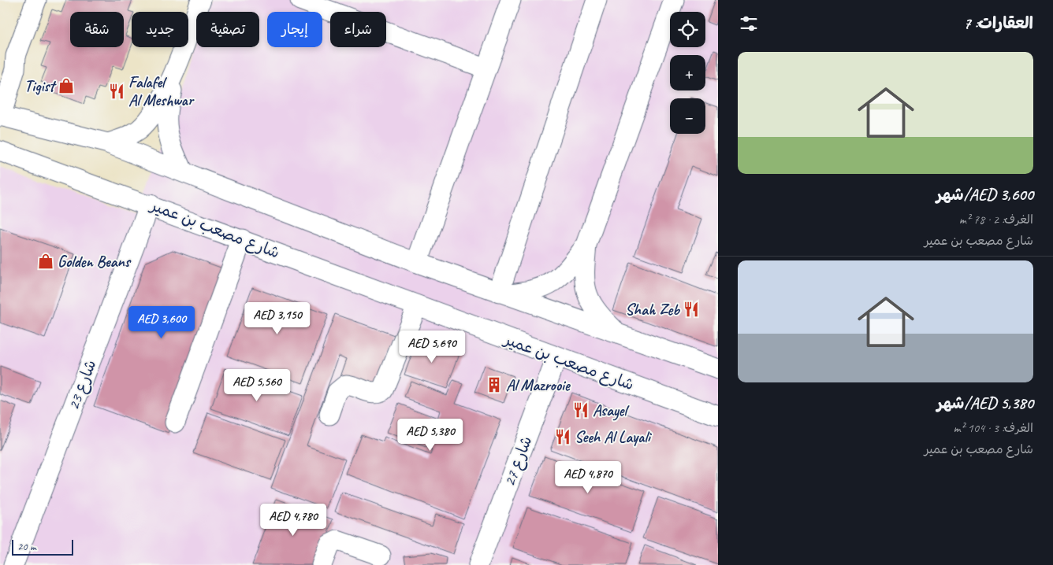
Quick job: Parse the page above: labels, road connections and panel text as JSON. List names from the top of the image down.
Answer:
{
  "streets": {
    "street": ["شارع مصعب بن عمير", "شارع 23", "شارع 27"]
  },
  "crossings": [
    ["شارع مصعب بن عمير", "شارع 23"],
    ["شارع مصعب بن عمير", "شارع 27"]
  ],
  "places": {
    "shop": ["Tigist", "Golden Beans"],
    "restaurant": [
      "Falafel Al Meshwar",
      "Shah Zeb",
      "Asayel",
      "Seeh Al Layali"
    ],
    "building": ["Al Mazrooie"]
  },
  "scale_bar": "20 m",
  "page": {
    "heading": "العقارات: 7",
    "map_buttons": ["+", "−"],
    "chip": [
      "شراء",
      "إيجار",
      "تصفية",
      "جديد",
      "شقة"
    ],
    "list": [
      {
        "name": "AED 3,600/شهر",
        "note": "الغرف: 2 · 78 m² · شارع مصعب بن عمير"
      },
      {
        "name": "AED 5,380/شهر",
        "note": "الغرف: 3 · 104 m² · شارع مصعب بن عمير"
      }
    ],
    "price": [
      "AED 3,150",
      "AED 3,600",
      "AED 5,690",
      "AED 5,560",
      "AED 5,380",
      "AED 4,870",
      "AED 4,780"
    ],
    "scale": "20 m"
  }
}
